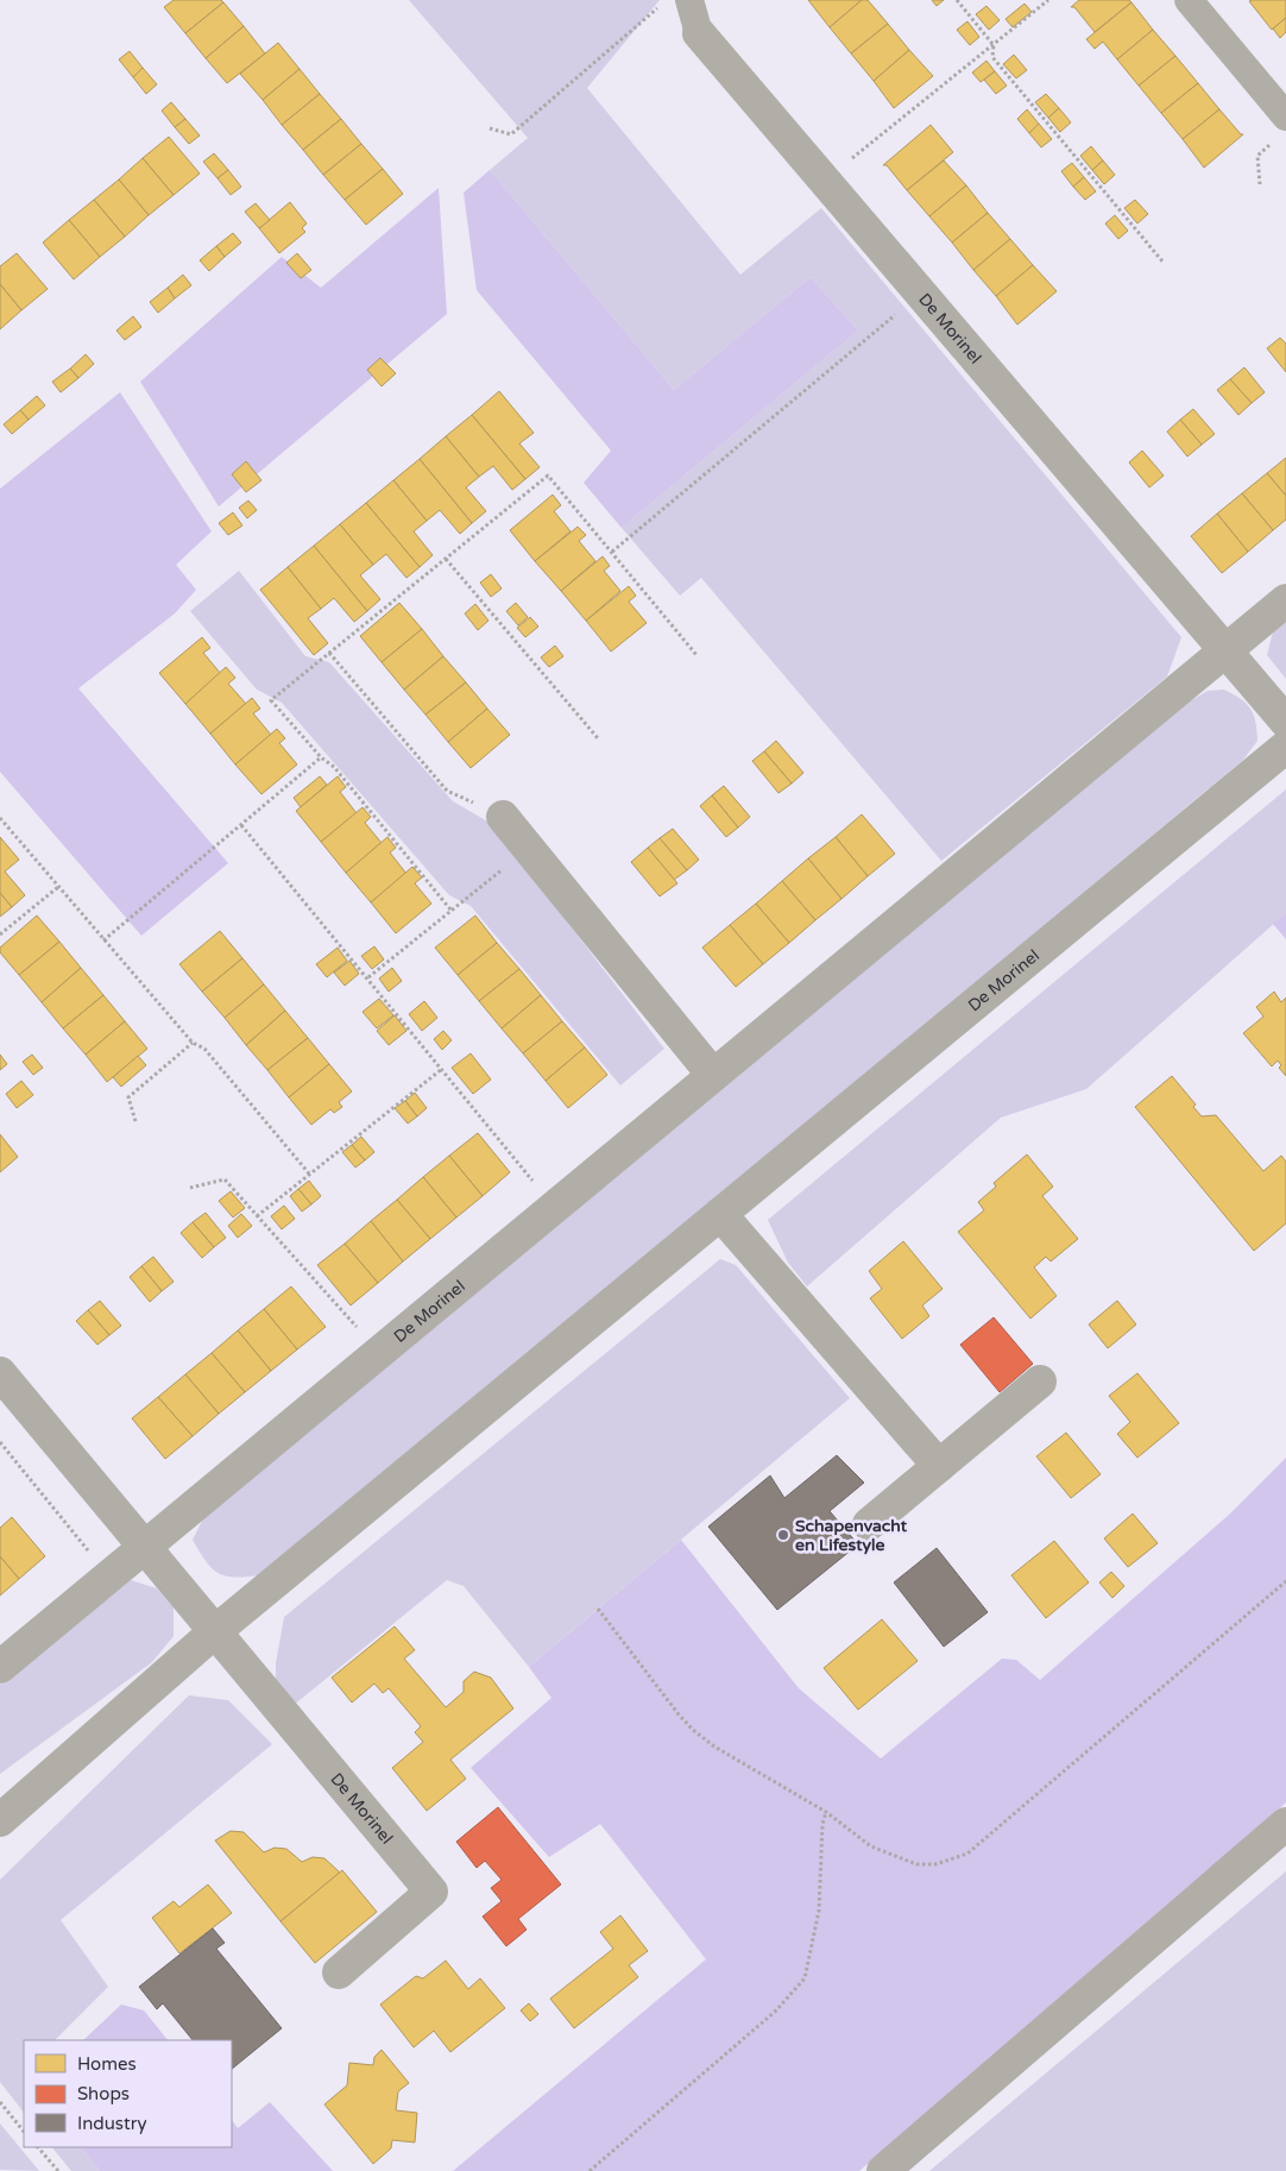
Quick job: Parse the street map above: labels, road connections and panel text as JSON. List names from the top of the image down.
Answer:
{
  "streets": {
    "street": ["De Morinel"]
  },
  "places": ["Schapenvacht en Lifestyle"],
  "legend": ["Homes", "Shops", "Industry"]
}
